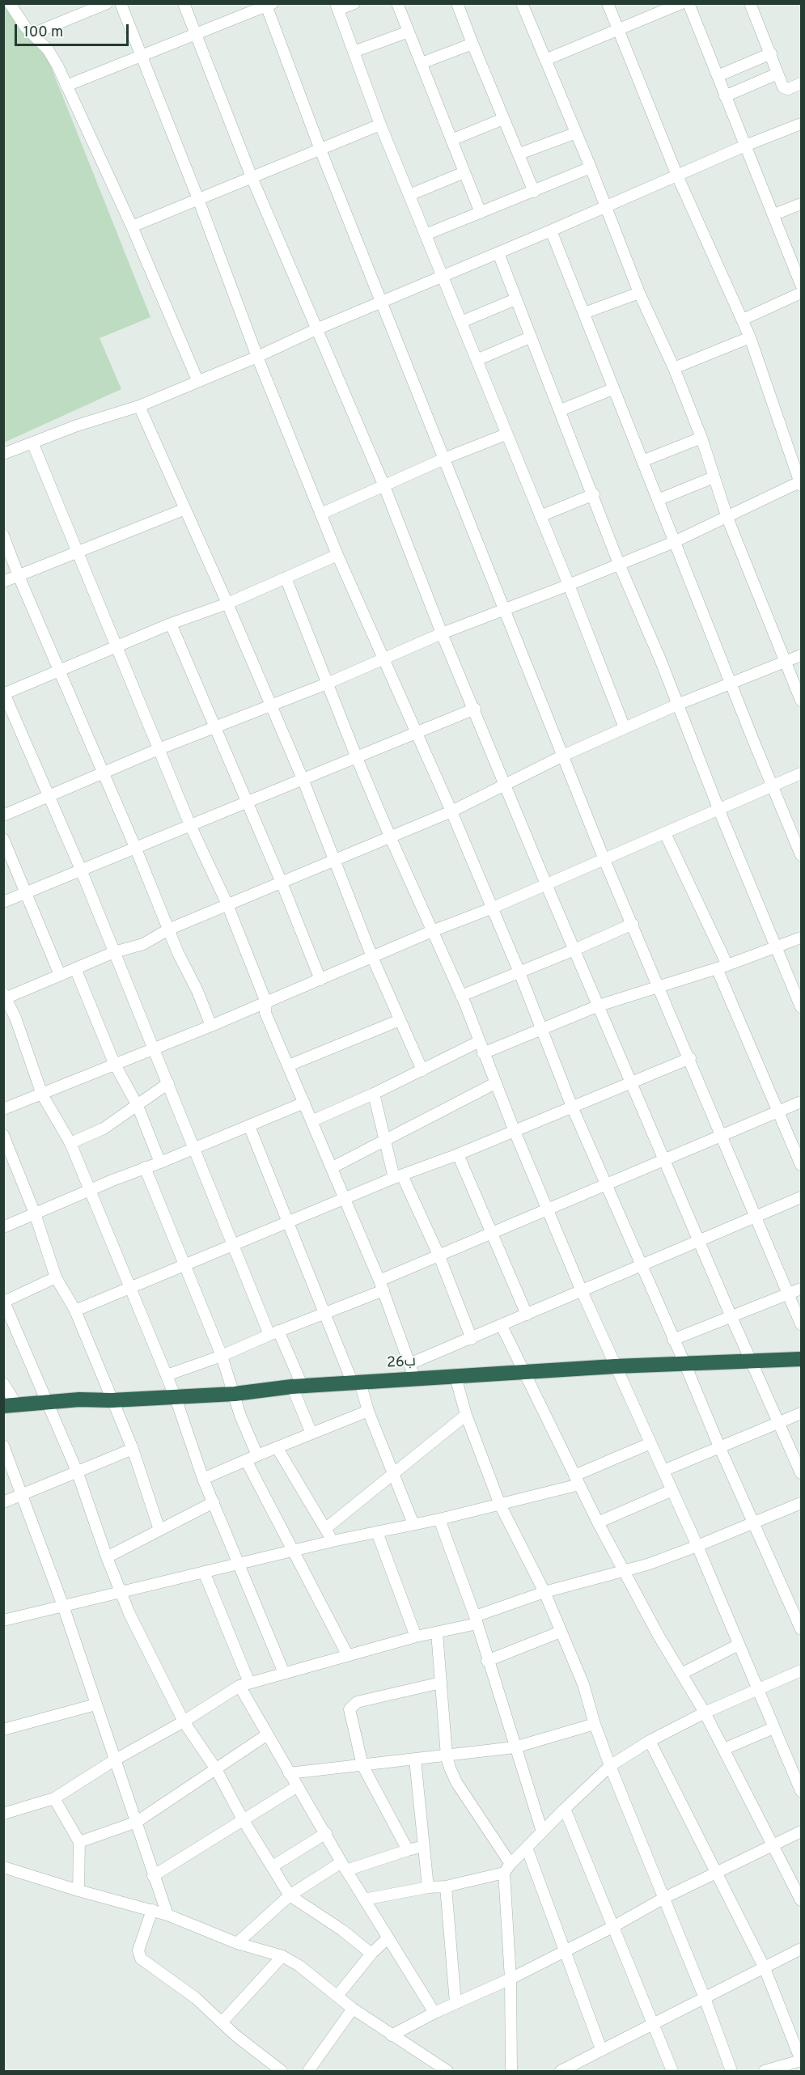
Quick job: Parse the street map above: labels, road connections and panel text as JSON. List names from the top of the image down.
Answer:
{
  "streets": {
    "highway": ["26ب"]
  },
  "scale_bar": "100 m"
}
